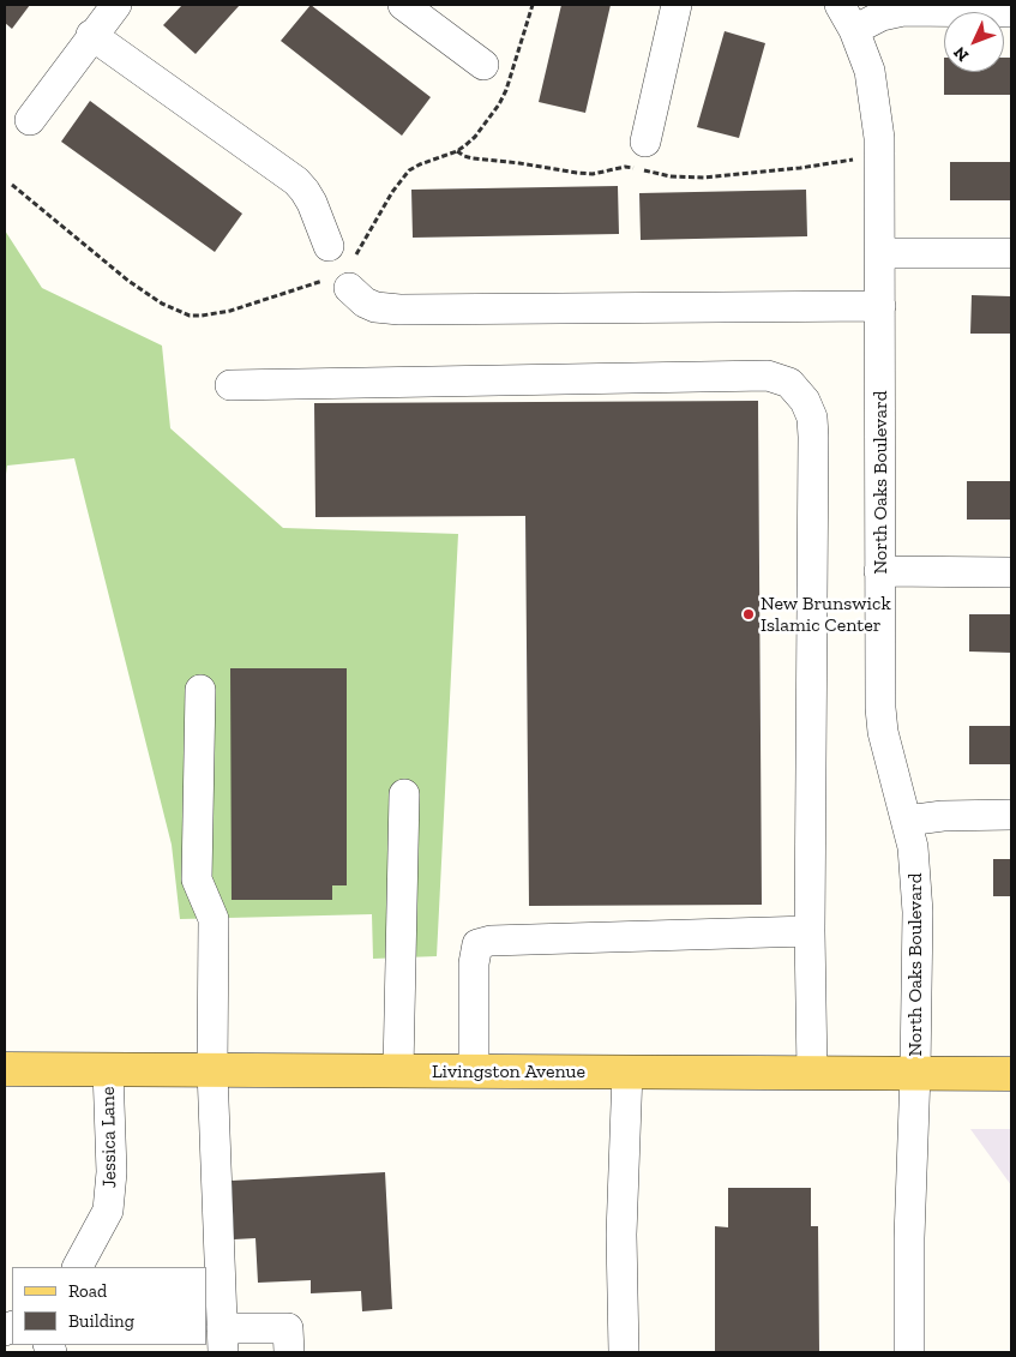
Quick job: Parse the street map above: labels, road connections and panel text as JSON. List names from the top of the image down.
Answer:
{
  "streets": {
    "main road": ["Livingston Avenue"],
    "street": ["North Oaks Boulevard", "Jessica Lane"]
  },
  "crossings": [
    ["North Oaks Boulevard", "Livingston Avenue"],
    ["Livingston Avenue", "Jessica Lane"]
  ],
  "places": ["New Brunswick Islamic Center"],
  "legend": ["Road", "Building"],
  "north": "bottom left"
}
